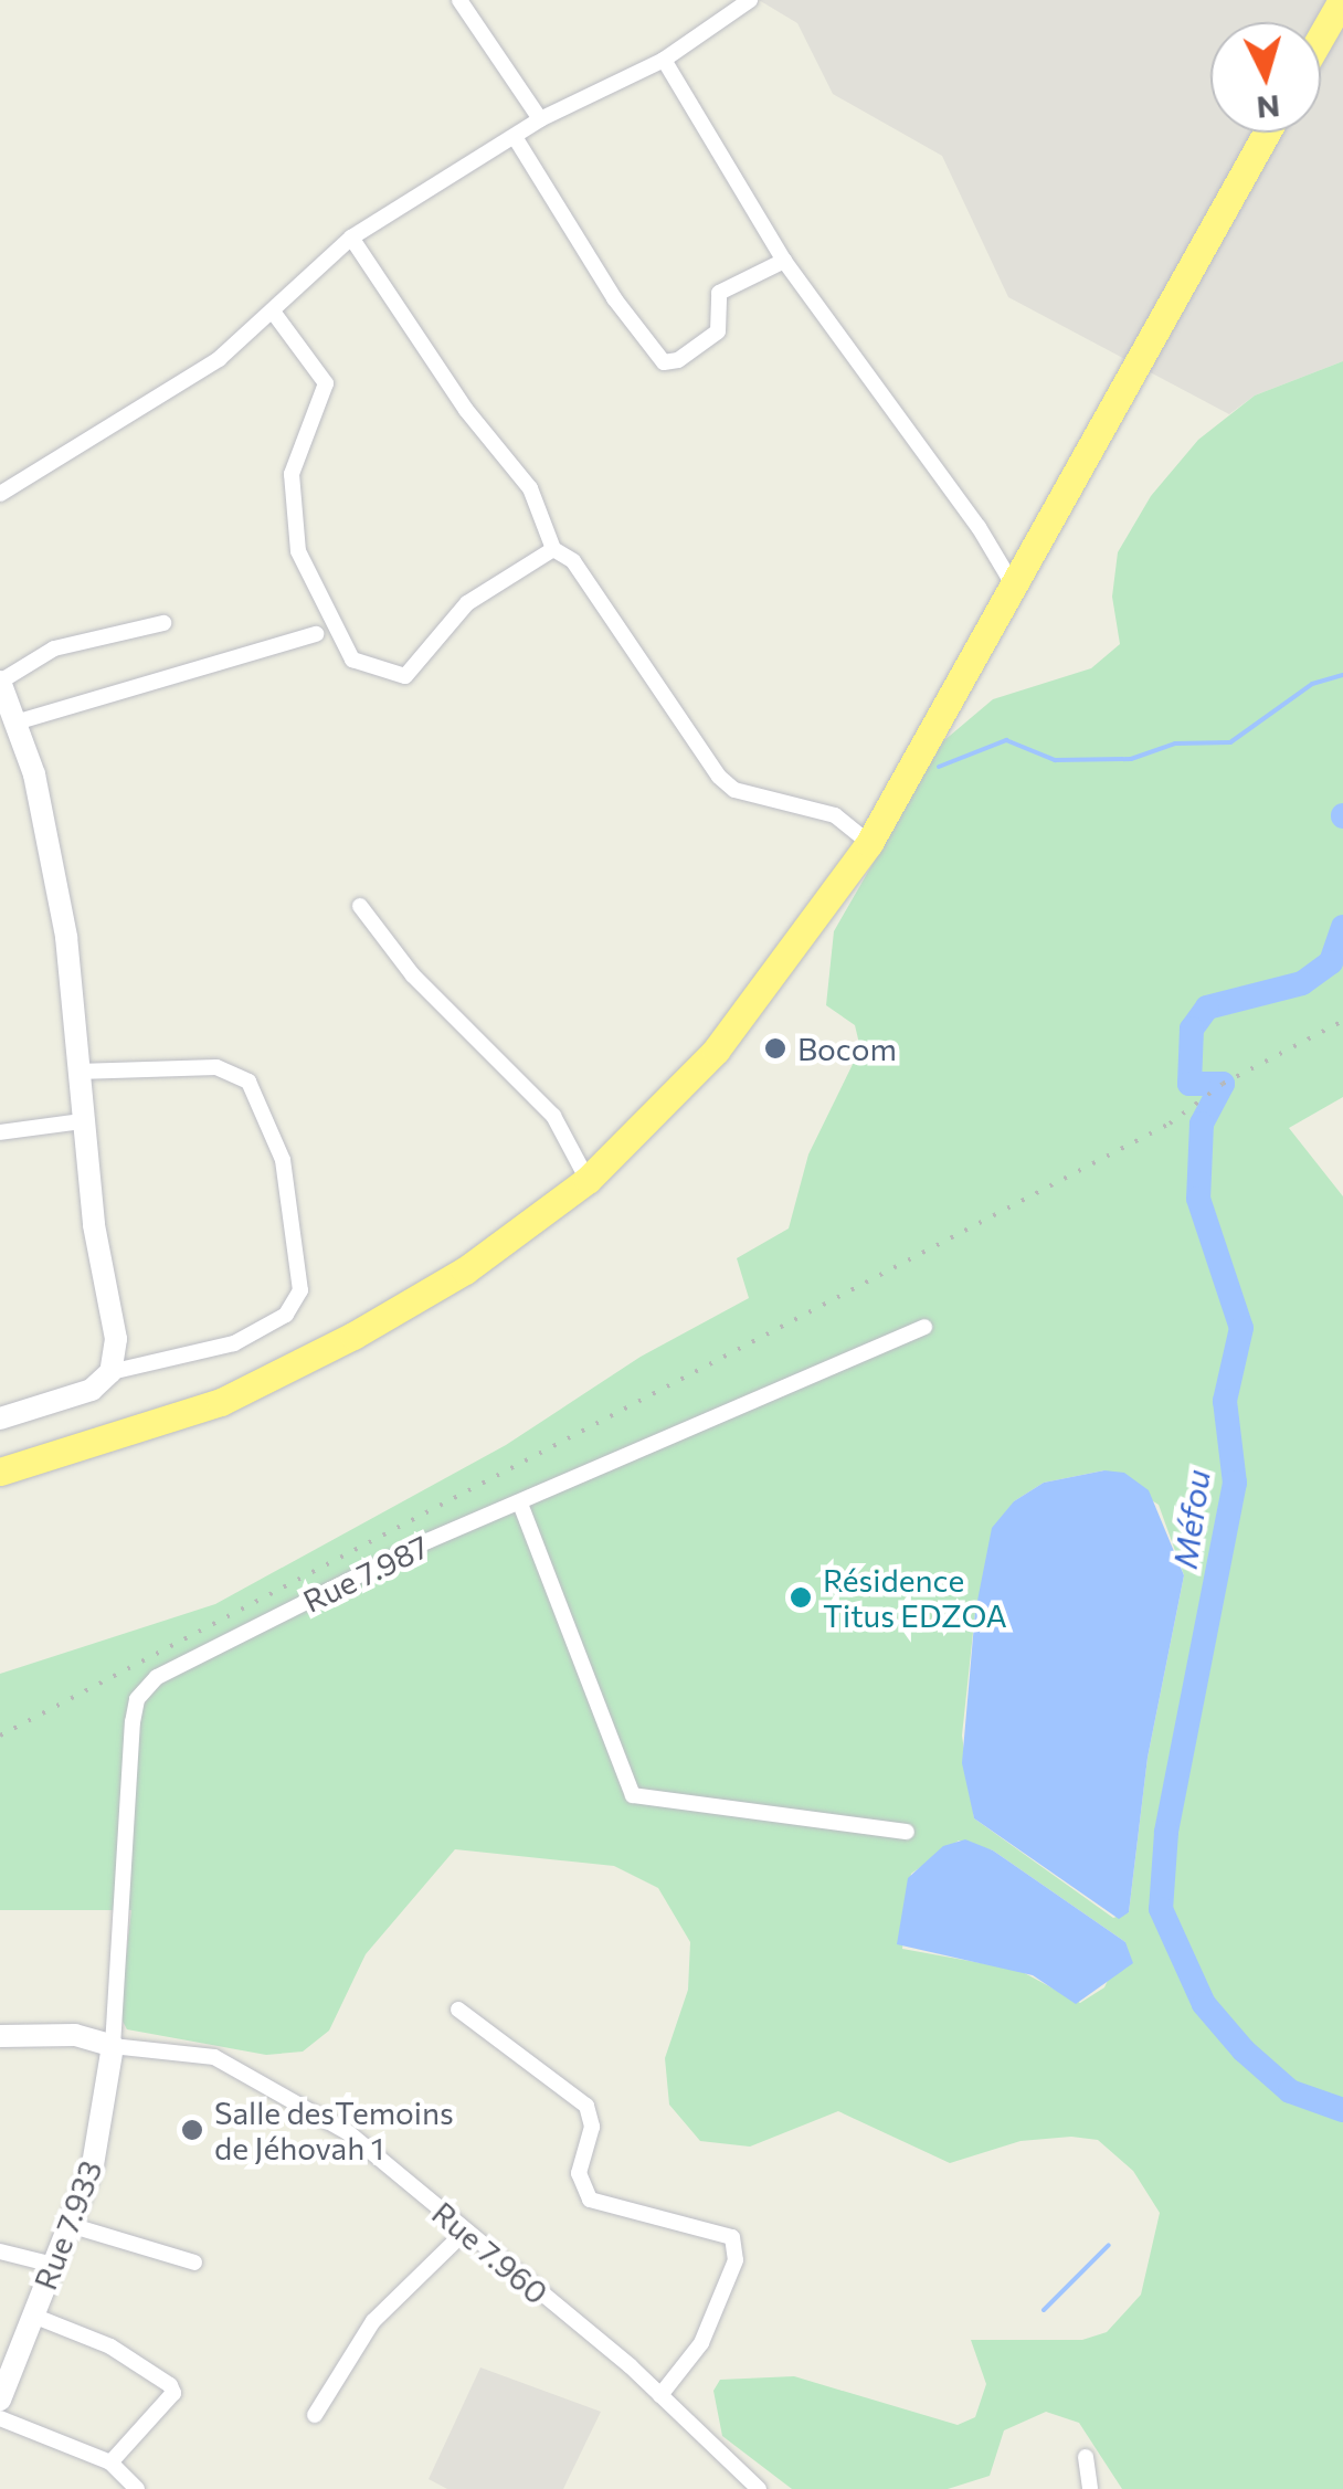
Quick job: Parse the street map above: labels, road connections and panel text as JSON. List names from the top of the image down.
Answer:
{
  "streets": {
    "street": ["Rue 7.987", "Rue 7.933", "Rue 7.960"]
  },
  "crossings": [
    ["Rue 7.987", "Rue 7.933"],
    ["Rue 7.987", "Rue 7.960"],
    ["Rue 7.933", "Rue 7.960"]
  ],
  "water": ["Méfou"],
  "places": ["Bocom", "Résidence Titus EDZOA", "Salle desTemoins de Jéhovah 1"],
  "north": "bottom"
}
